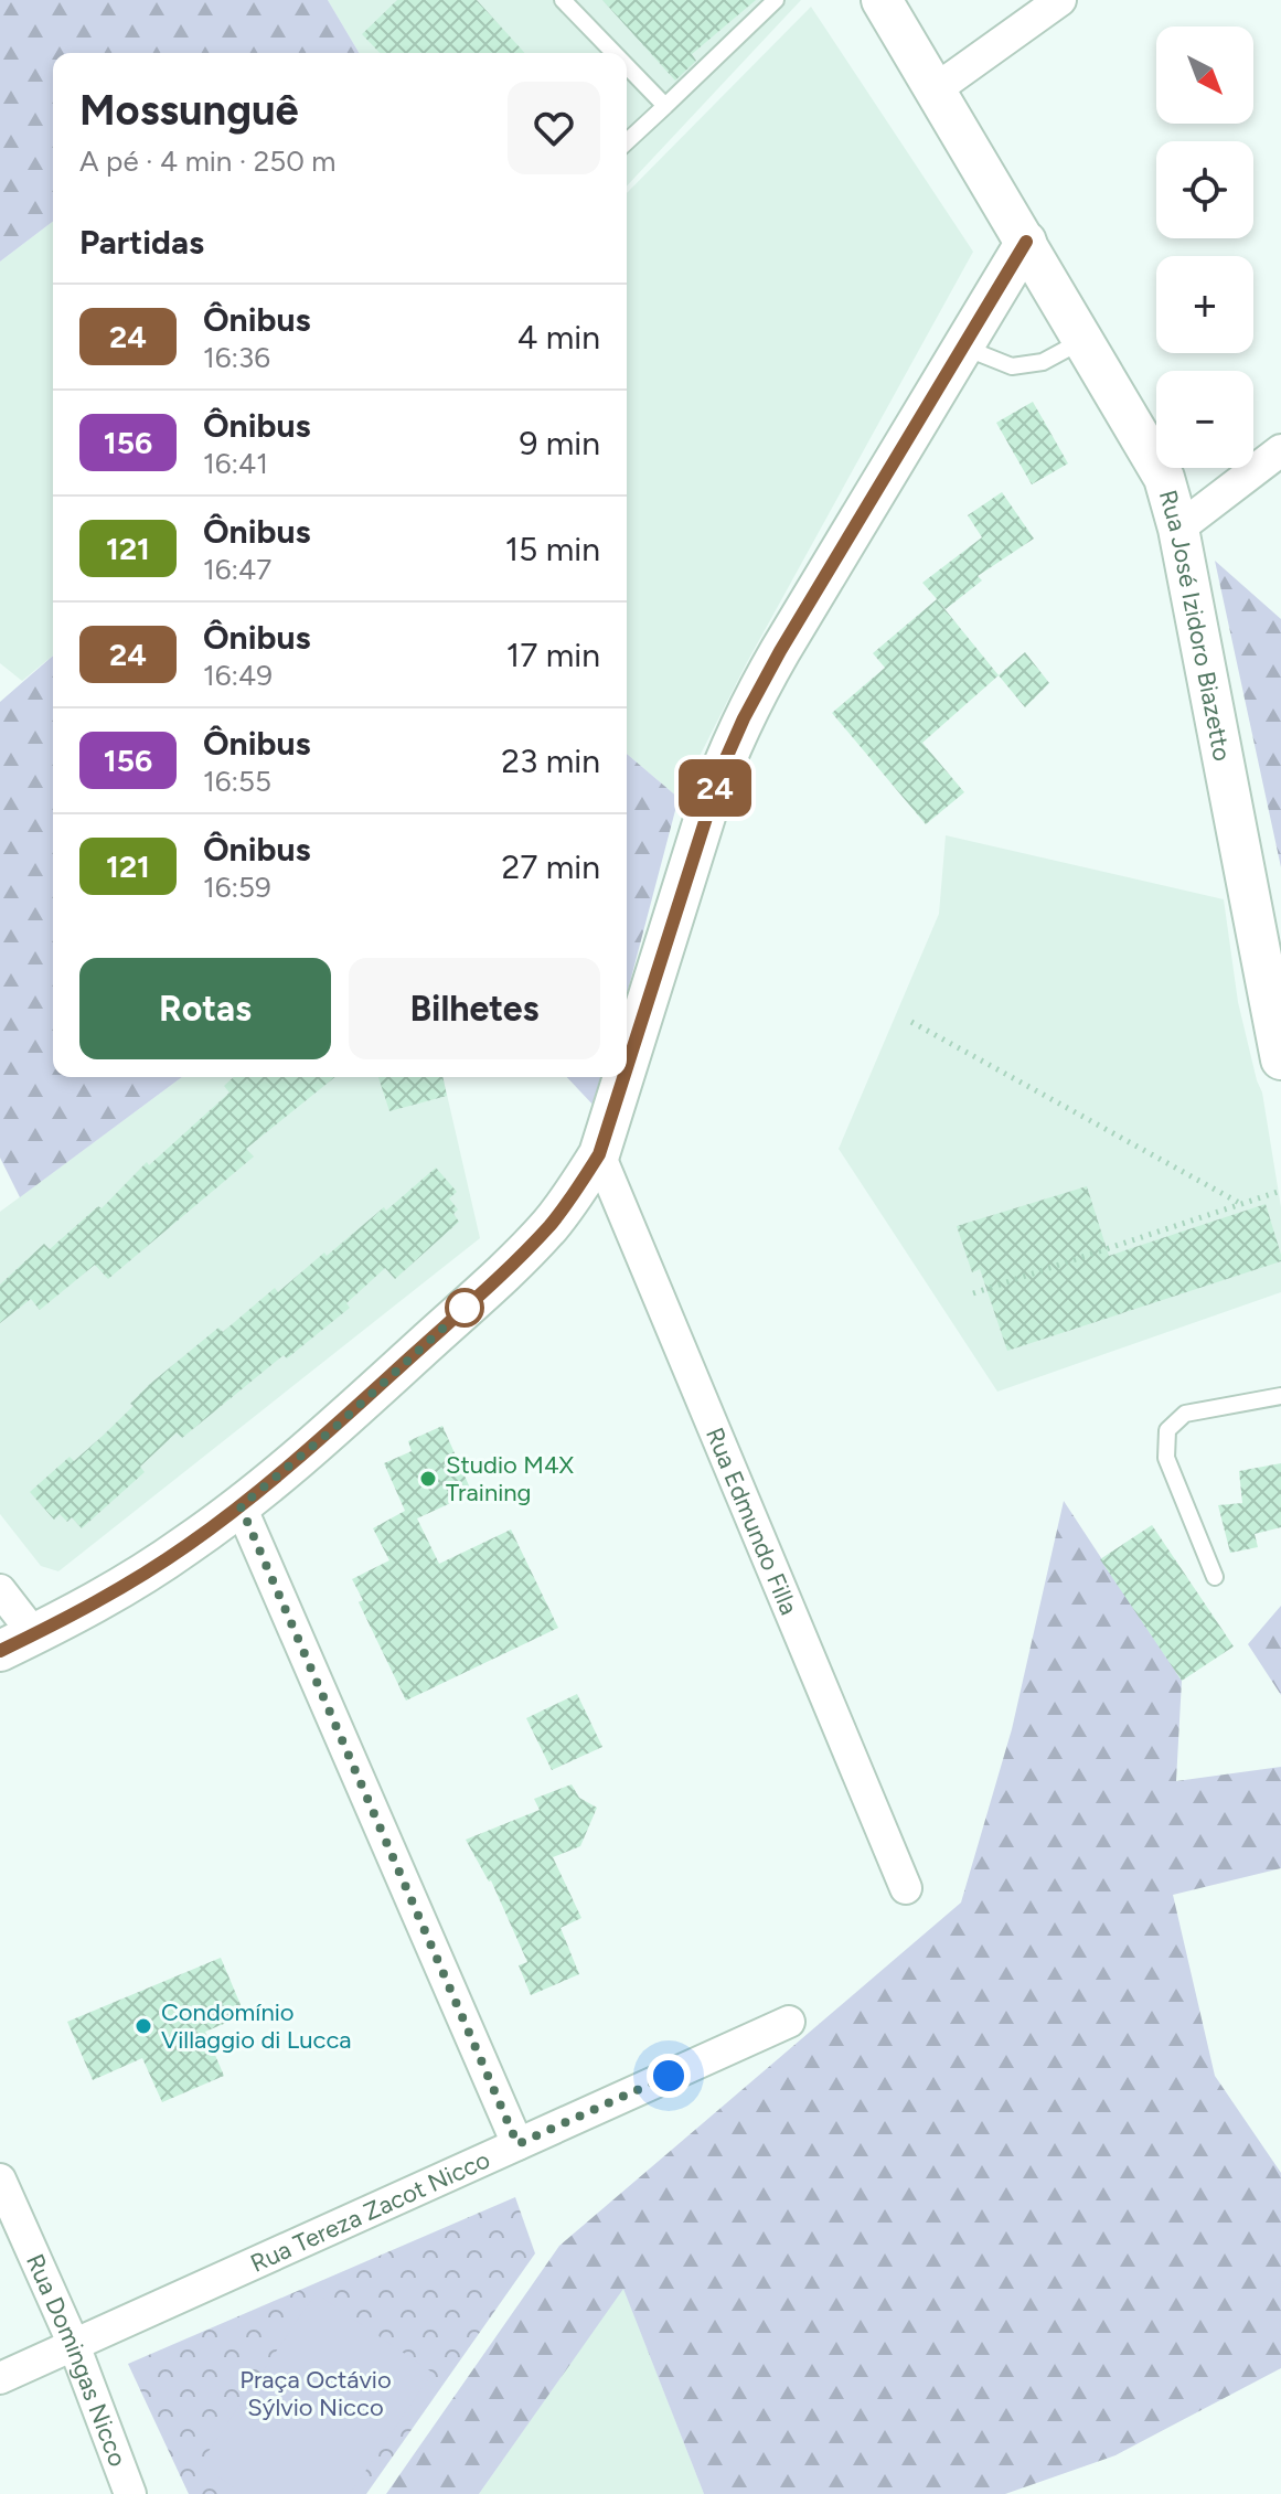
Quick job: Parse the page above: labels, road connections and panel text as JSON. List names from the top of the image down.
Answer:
{
  "streets": {
    "street": [
      "Rua José Izidoro Biazetto",
      "Rua Edmundo Filla",
      "Rua Tereza Zacot Nicco",
      "Rua Domingas Nicco"
    ]
  },
  "crossings": [
    ["Rua Tereza Zacot Nicco", "Rua Domingas Nicco"]
  ],
  "parks": ["Praça Octávio Sýlvio Nicco"],
  "places": ["Studio M4X Training", "Condomínio Villaggio di Lucca"],
  "lines": ["bus line 24"],
  "north": "bottom right",
  "page": {
    "on_map": "24",
    "map_buttons": ["+", "−"],
    "heading": [
      ["Mossunguê", "A pé · 4 min · 250 m"],
      "Partidas"
    ],
    "list": [
      {
        "mark": "24",
        "name": "Ônibus",
        "note": "16:36",
        "value": "4 min"
      },
      {
        "mark": "156",
        "name": "Ônibus",
        "note": "16:41",
        "value": "9 min"
      },
      {
        "mark": "121",
        "name": "Ônibus",
        "note": "16:47",
        "value": "15 min"
      },
      {
        "mark": "24",
        "name": "Ônibus",
        "note": "16:49",
        "value": "17 min"
      },
      {
        "mark": "156",
        "name": "Ônibus",
        "note": "16:55",
        "value": "23 min"
      },
      {
        "mark": "121",
        "name": "Ônibus",
        "note": "16:59",
        "value": "27 min"
      }
    ],
    "buttons": ["Rotas", "Bilhetes"]
  }
}
